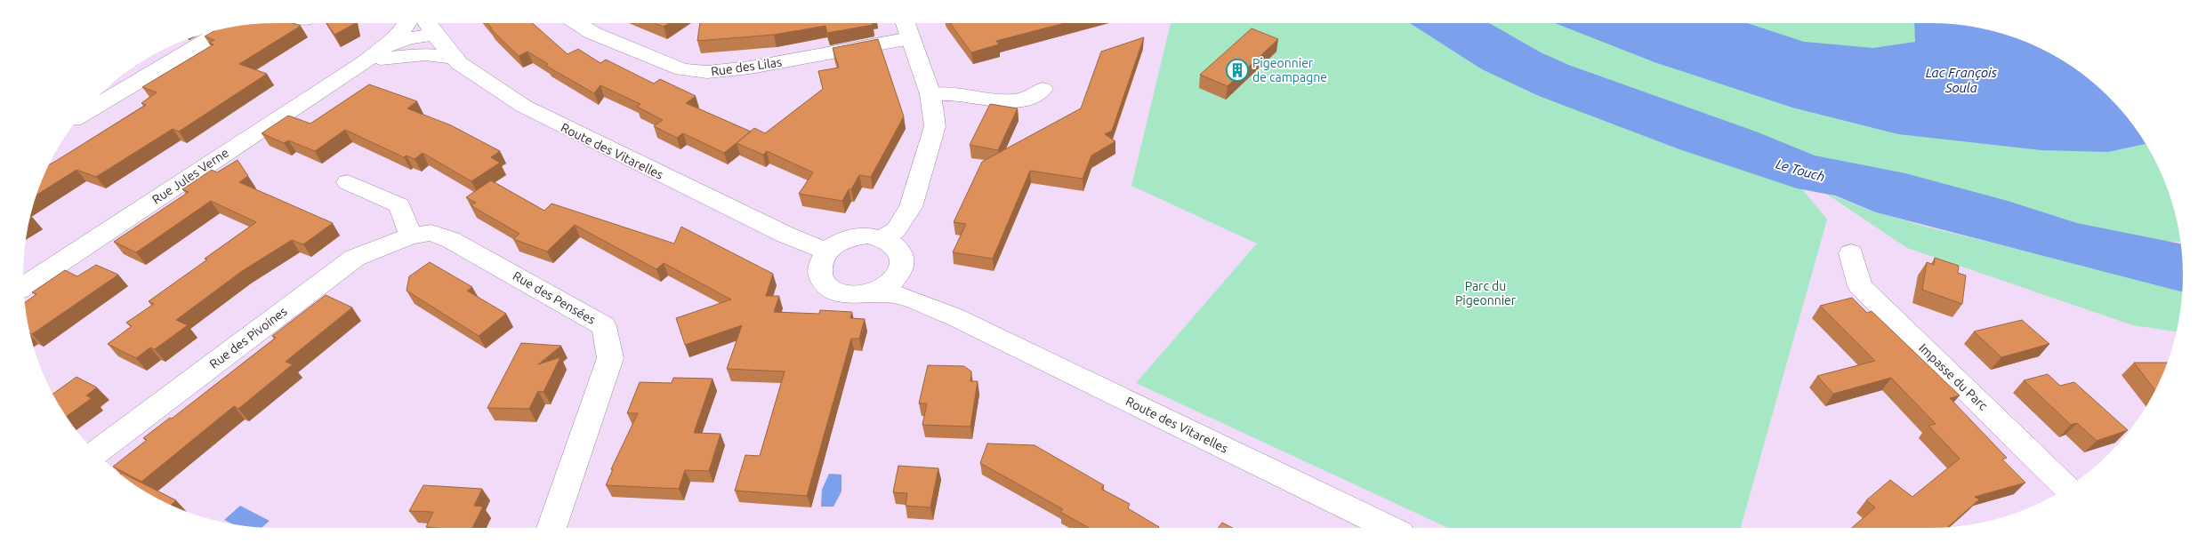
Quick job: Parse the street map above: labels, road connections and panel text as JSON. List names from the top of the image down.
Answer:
{
  "streets": {
    "street": [
      "Rue des Lilas",
      "Route des Vitarelles",
      "Rue Jules Verne",
      "Rue des Pensées",
      "Rue des Pivoines",
      "Impasse du Parc"
    ]
  },
  "crossings": [
    ["Route des Vitarelles", "Rue Jules Verne"],
    ["Rue des Pensées", "Rue des Pivoines"]
  ],
  "water": ["Lac François Soula", "Le Touch"],
  "parks": ["Parc du Pigeonnier"],
  "places": {
    "building": ["Pigeonnier de campagne"]
  }
}
